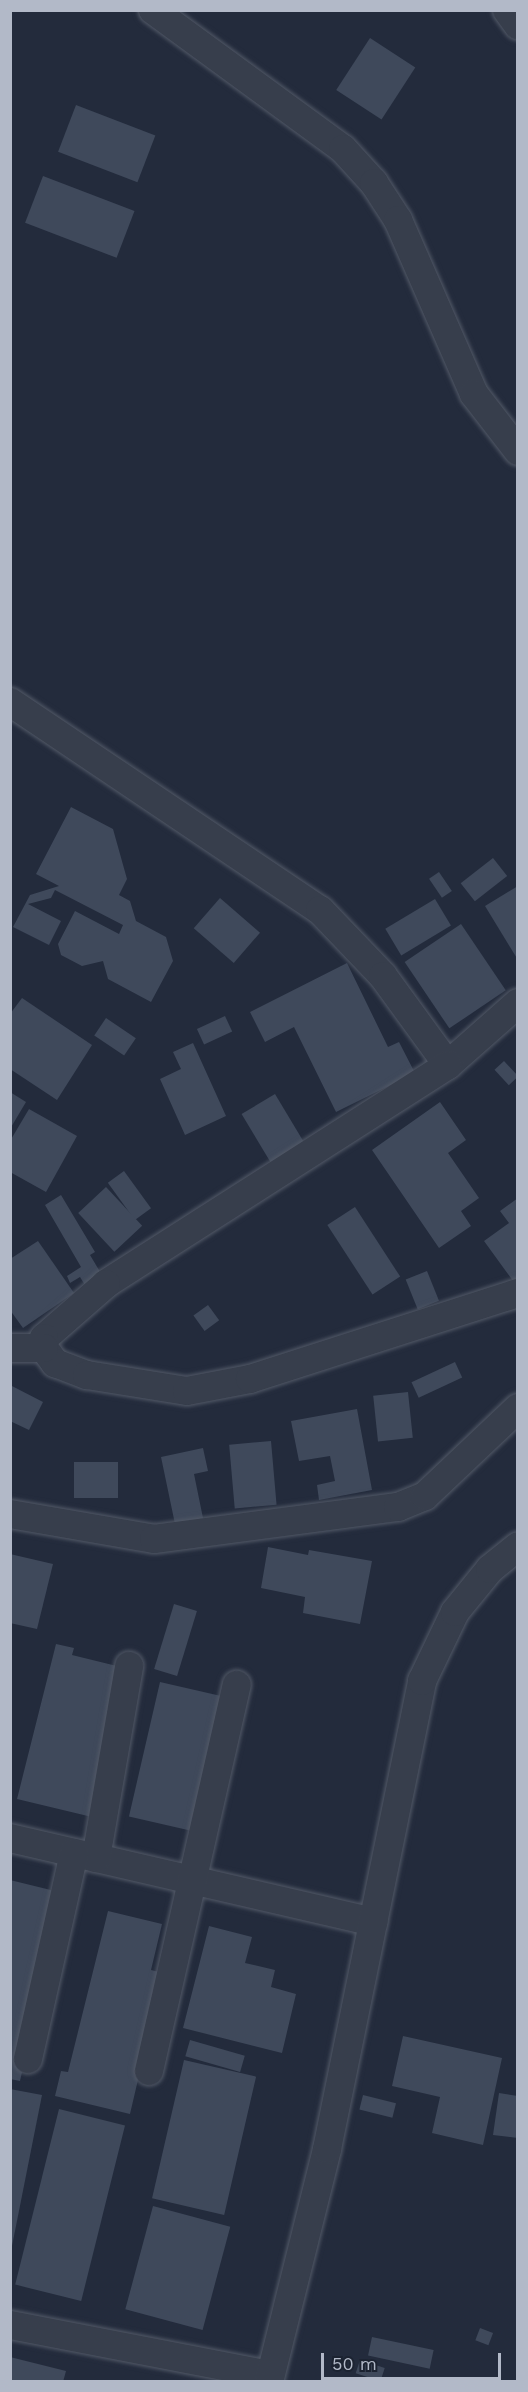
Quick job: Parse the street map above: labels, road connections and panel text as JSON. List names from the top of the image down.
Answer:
{
  "scale_bar": "50 m"
}
